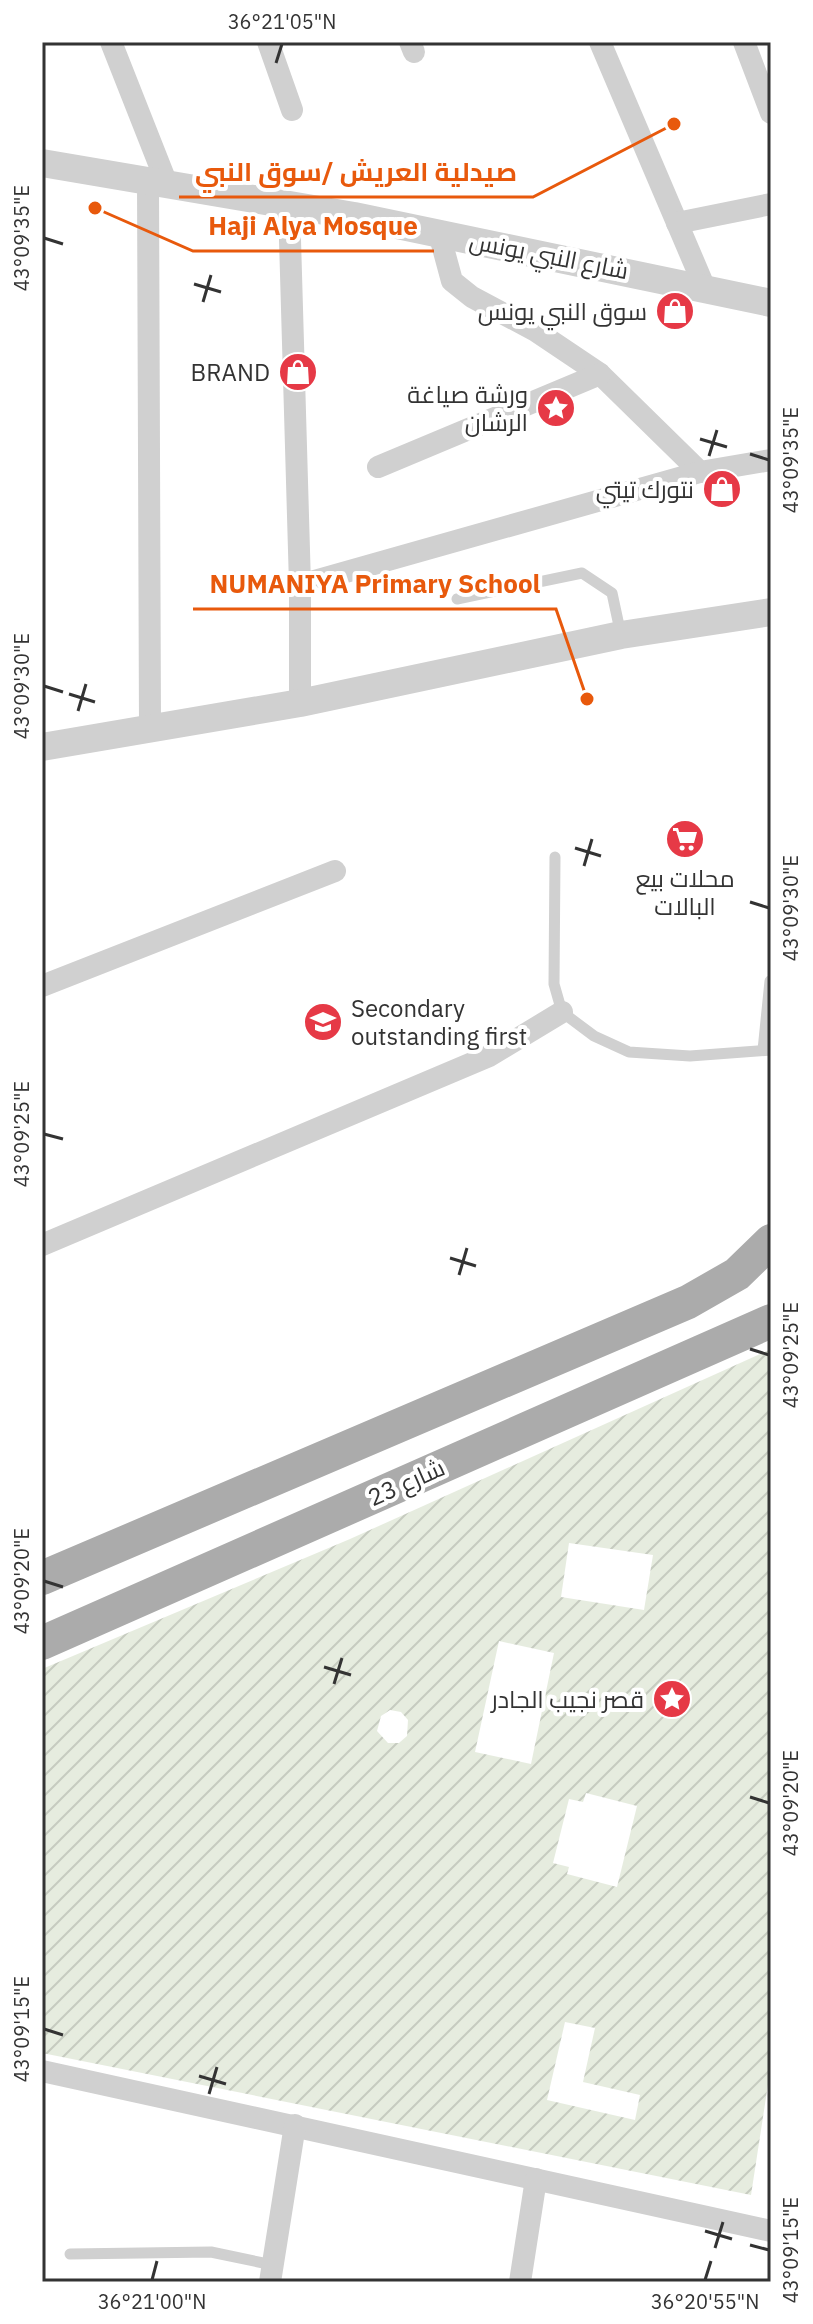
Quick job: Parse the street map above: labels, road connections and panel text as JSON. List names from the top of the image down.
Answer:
{
  "streets": {
    "main road": ["شارع 23"],
    "street": ["شارع النبي يونس"]
  },
  "places": {
    "other": ["صيدلية العريش /سوق النبي", "Haji Alya Mosque", "NUMANIYA Primary School"],
    "shop": ["سوق النبي يونس", "BRAND", "نتورك تيتي"],
    "place": ["ورشة صياغة الرشان", "قصر نجيب الجادر"],
    "supermarket": ["محلات بيع البالات"],
    "school or university": ["Secondary outstanding first"]
  },
  "coordinates": [
    "36°21'05\"N",
    "43°09'35\"E",
    "43°09'30\"E",
    "43°09'25\"E",
    "43°09'20\"E",
    "43°09'15\"E",
    "36°21'00\"N",
    "36°20'55\"N"
  ]
}
